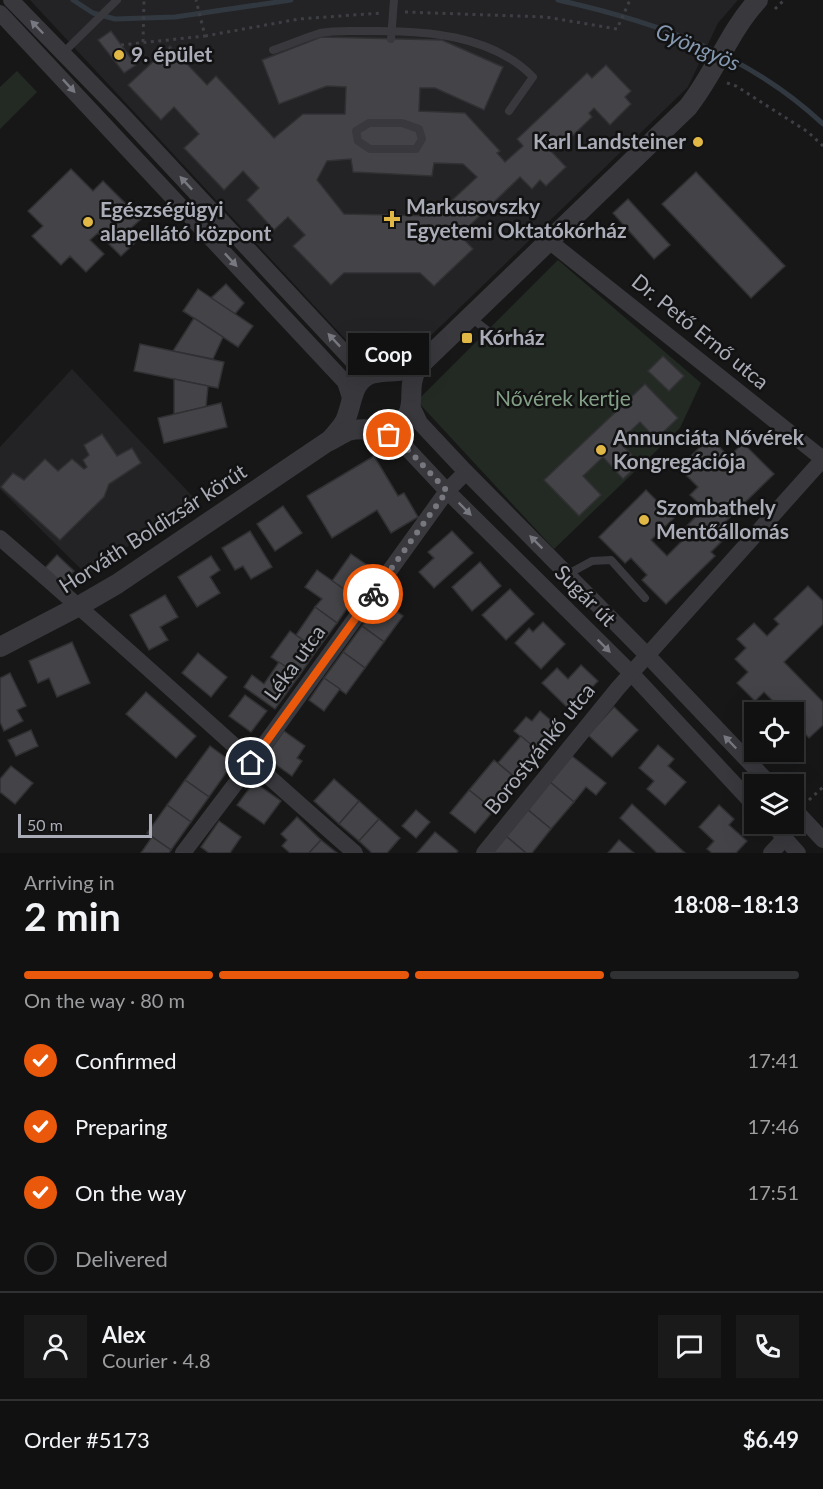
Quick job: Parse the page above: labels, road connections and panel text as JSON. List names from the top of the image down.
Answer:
{
  "streets": {
    "street": [
      "Dr. Pető Ernő utca",
      "Horváth Boldizsár körút",
      "Sugár út",
      "Léka utca",
      "Borostyánkő utca"
    ]
  },
  "crossings": [
    ["Dr. Pető Ernő utca", "Borostyánkő utca"],
    ["Sugár út", "Léka utca"],
    ["Sugár út", "Borostyánkő utca"]
  ],
  "water": ["Gyöngyös"],
  "parks": ["Nővérek kertje"],
  "places": {
    "other": [
      "9. épület",
      "Karl Landsteiner",
      "Egészségügyi alapellátó központ",
      "Coop",
      "Annunciáta Nővérek Kongregációja",
      "Szombathely Mentőállomás"
    ],
    "health": ["Markusovszky Egyetemi Oktatókórház"],
    "transit": ["Kórház"]
  },
  "scale_bar": "50 m",
  "page": {
    "bubble": "Coop",
    "scale": "50 m",
    "heading": ["2 min", "Arriving in", "18:08–18:13"],
    "panel": [
      "Alex",
      "Courier · 4.8",
      "Order #5173",
      "$6.49"
    ],
    "bar": "On the way · 80 m",
    "list": [
      ["Confirmed", "17:41"],
      ["Preparing", "17:46"],
      ["On the way", "17:51"],
      "Delivered"
    ]
  }
}
